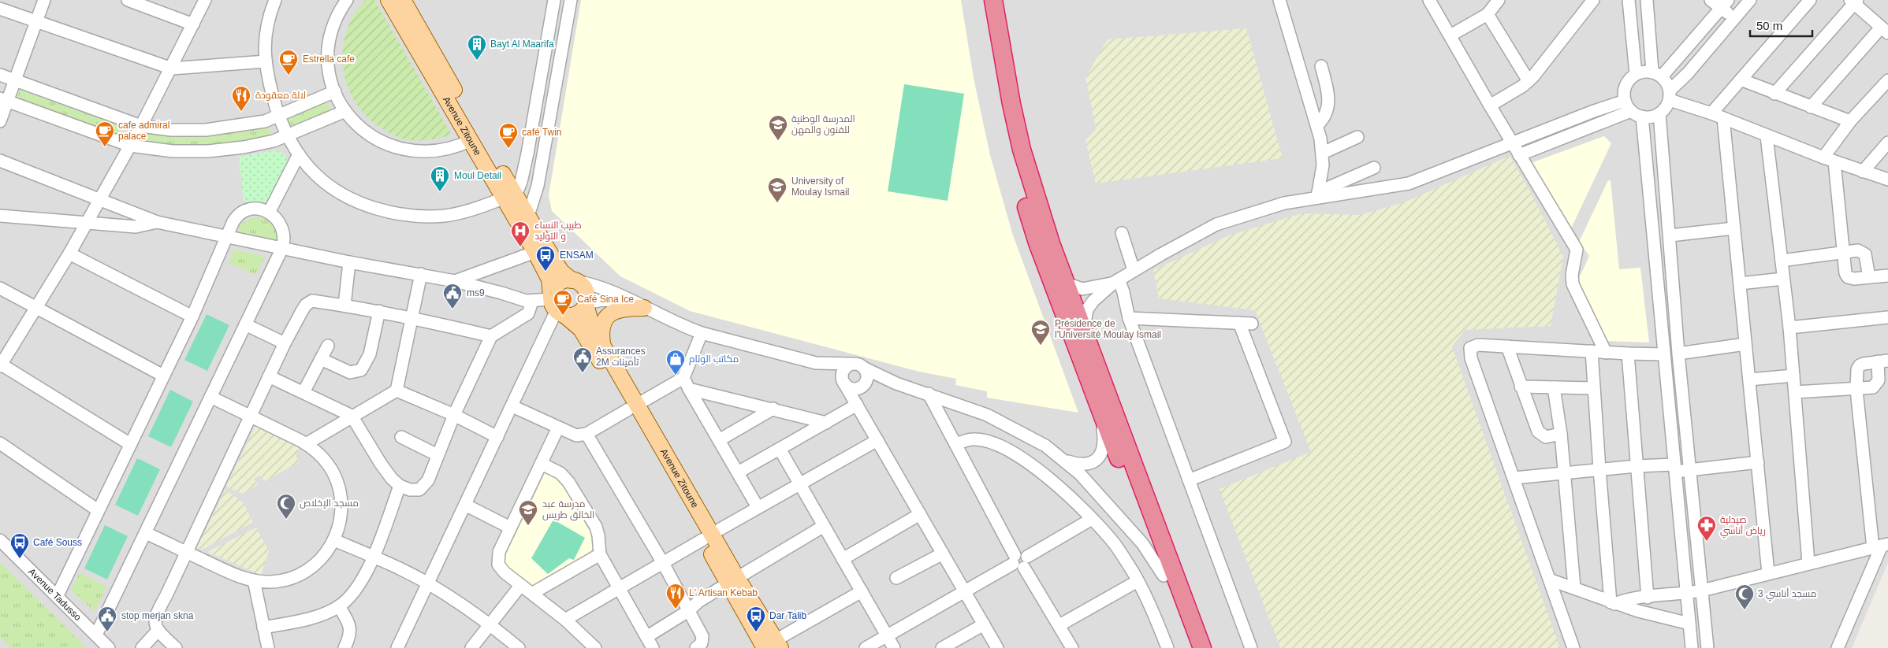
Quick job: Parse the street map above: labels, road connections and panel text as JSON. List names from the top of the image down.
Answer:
{
  "streets": {
    "main road": ["Avenue Zitoune"],
    "street": ["Avenue Tadusso"]
  },
  "places": {
    "building": ["Bayt Al Maarifa", "Moul Detail"],
    "cafe": [
      "Estrella cafe",
      "cafe admiral palace",
      "café Twin",
      "Café Sina Ice"
    ],
    "restaurant": ["لالة معقودة", "L' Artisan Kebab"],
    "school or university": [
      "المدرسة الوطنية للفنون والمهن",
      "University of Moulay Ismail",
      "Présidence de l'Université Moulay Ismail",
      "مدرسة عبد الخالق طريس"
    ],
    "hospital": ["طبيب النساء و التوليد"],
    "bus stop": ["ENSAM", "Café Souss", "Dar Talib"],
    "public building": ["ms9", "Assurances 2M تأمينات", "stop merjan skna"],
    "shop": ["مكاتب الوئام"],
    "mosque": ["مسجد الإخلاص", "مسجد أناسي 3"],
    "pharmacy": ["صيدلية رياض أناسي"]
  },
  "scale_bar": "50 m"
}
